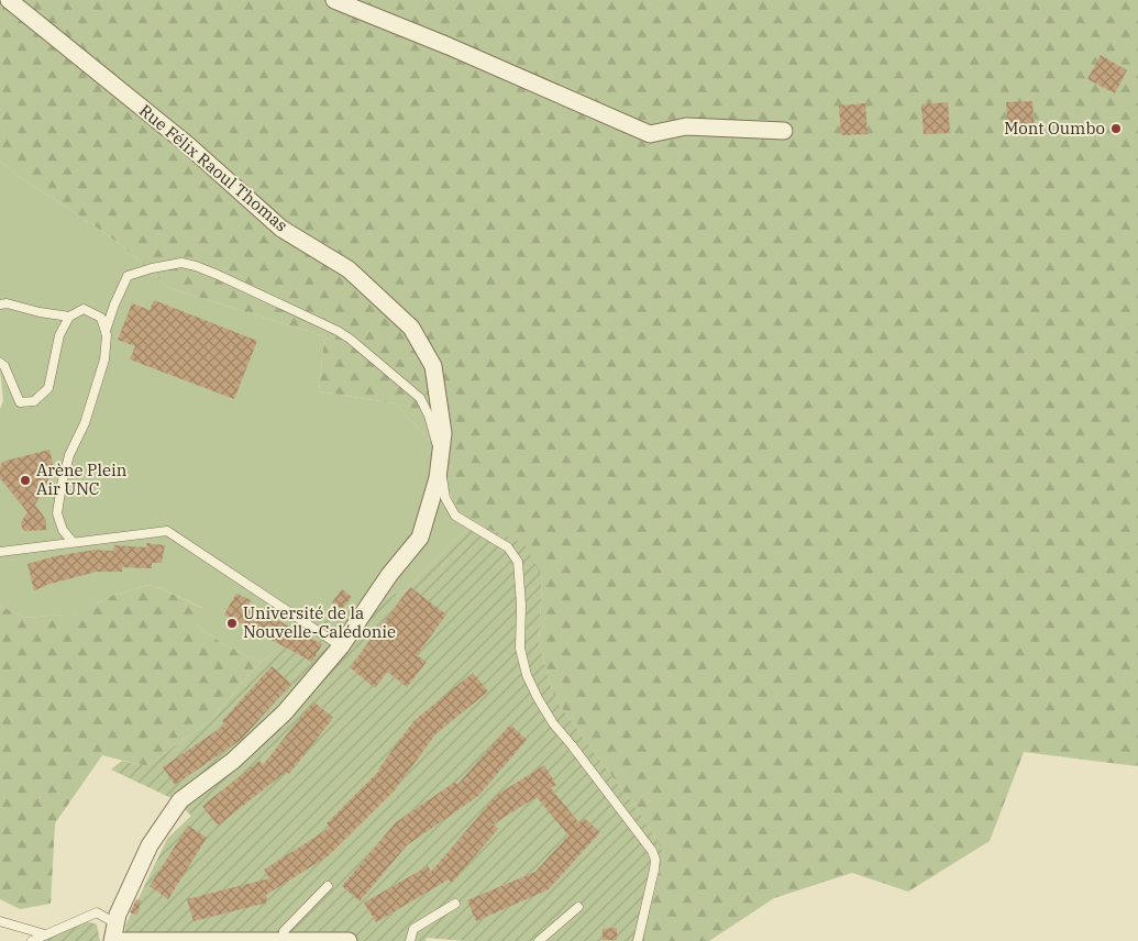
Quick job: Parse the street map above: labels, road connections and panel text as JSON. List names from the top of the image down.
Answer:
{
  "streets": {
    "street": ["Rue Félix Raoul Thomas"]
  },
  "places": ["Mont Oumbo", "Arène Plein Air UNC", "Université de la Nouvelle-Calédonie"]
}
